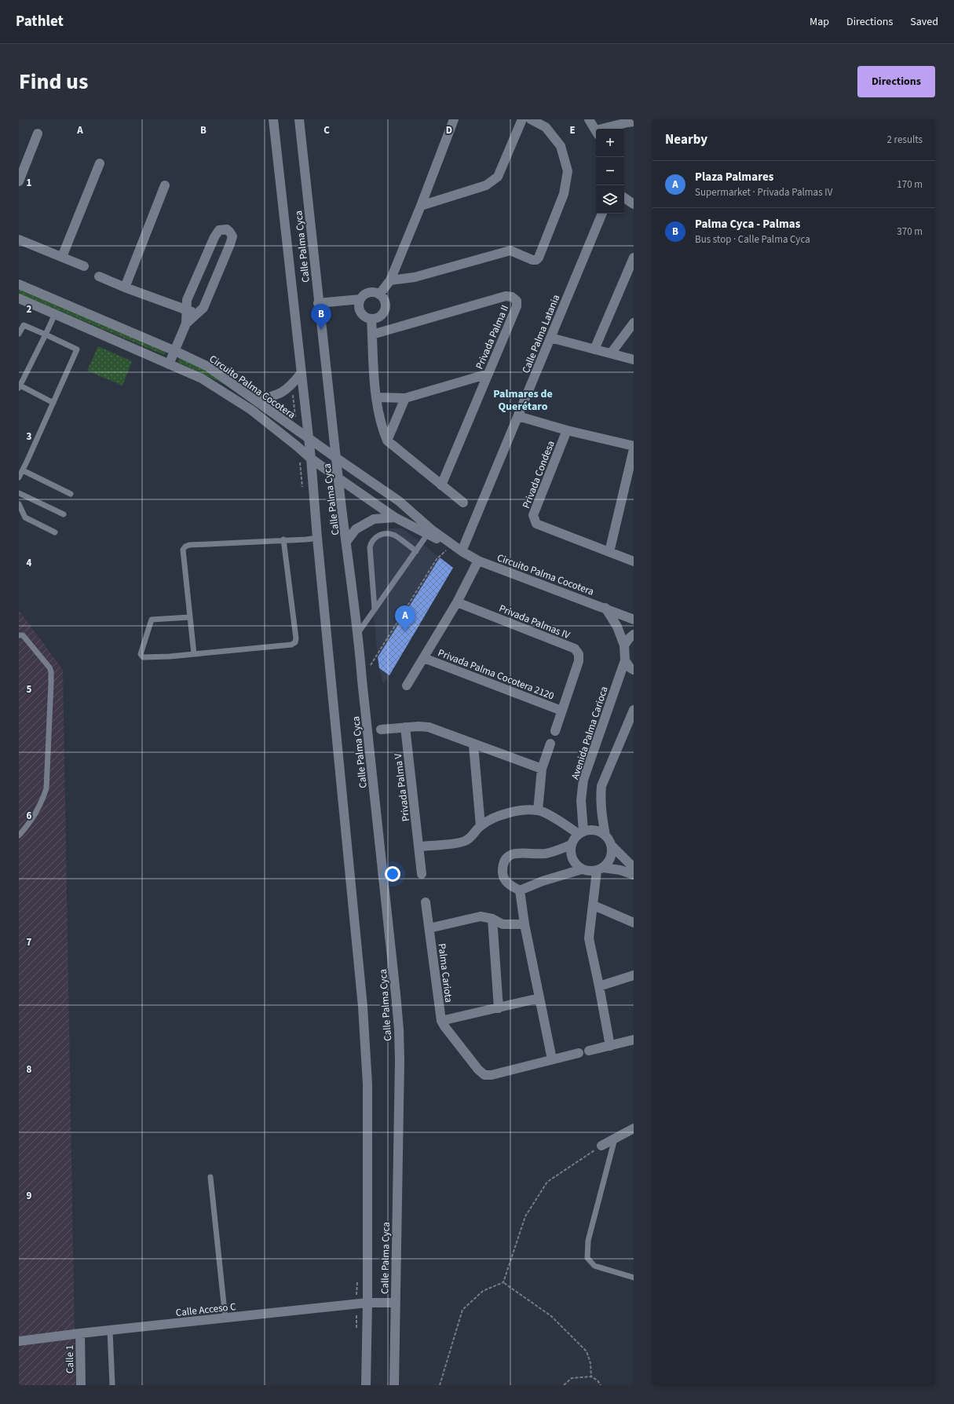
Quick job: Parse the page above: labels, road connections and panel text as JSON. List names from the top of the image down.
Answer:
{
  "streets": {
    "street": [
      "Calle Palma Cyca",
      "Calle Palma Latania",
      "Privada Palma II",
      "Circuito Palma Cocotera",
      "Privada Condesa",
      "Privada Palmas IV",
      "Privada Palma Cocotera 2120",
      "Avenida Palma Carioca",
      "Privada Palma V",
      "Palma Cariota",
      "Calle Acceso C",
      "Calle 1"
    ]
  },
  "crossings": [
    ["Calle Palma Cyca", "Circuito Palma Cocotera"],
    ["Calle Palma Cyca", "Calle Acceso C"],
    ["Calle Palma Latania", "Circuito Palma Cocotera"],
    ["Calle Palma Latania", "Privada Condesa"],
    ["Circuito Palma Cocotera", "Avenida Palma Carioca"],
    ["Privada Palmas IV", "Privada Palma Cocotera 2120"],
    ["Calle Acceso C", "Calle 1"]
  ],
  "districts": ["Palmares de Querétaro"],
  "page": {
    "header": "Pathlet",
    "nav": ["Map", "Directions", "Saved"],
    "title": "Find us",
    "buttons": "Directions",
    "heading": ["Nearby", "2 results"],
    "map_buttons": ["+", "−"],
    "list": [
      {
        "mark": "A",
        "name": "Plaza Palmares",
        "note": "Supermarket · Privada Palmas IV",
        "value": "170 m"
      },
      {
        "mark": "B",
        "name": "Palma Cyca - Palmas",
        "note": "Bus stop · Calle Palma Cyca",
        "value": "370 m"
      }
    ],
    "pins": ["B", "A"]
  },
  "grid": {
    "columns": [
      "A",
      "B",
      "C",
      "D",
      "E"
    ],
    "rows": [
      "1",
      "2",
      "3",
      "4",
      "5",
      "6",
      "7",
      "8",
      "9"
    ]
  }
}
